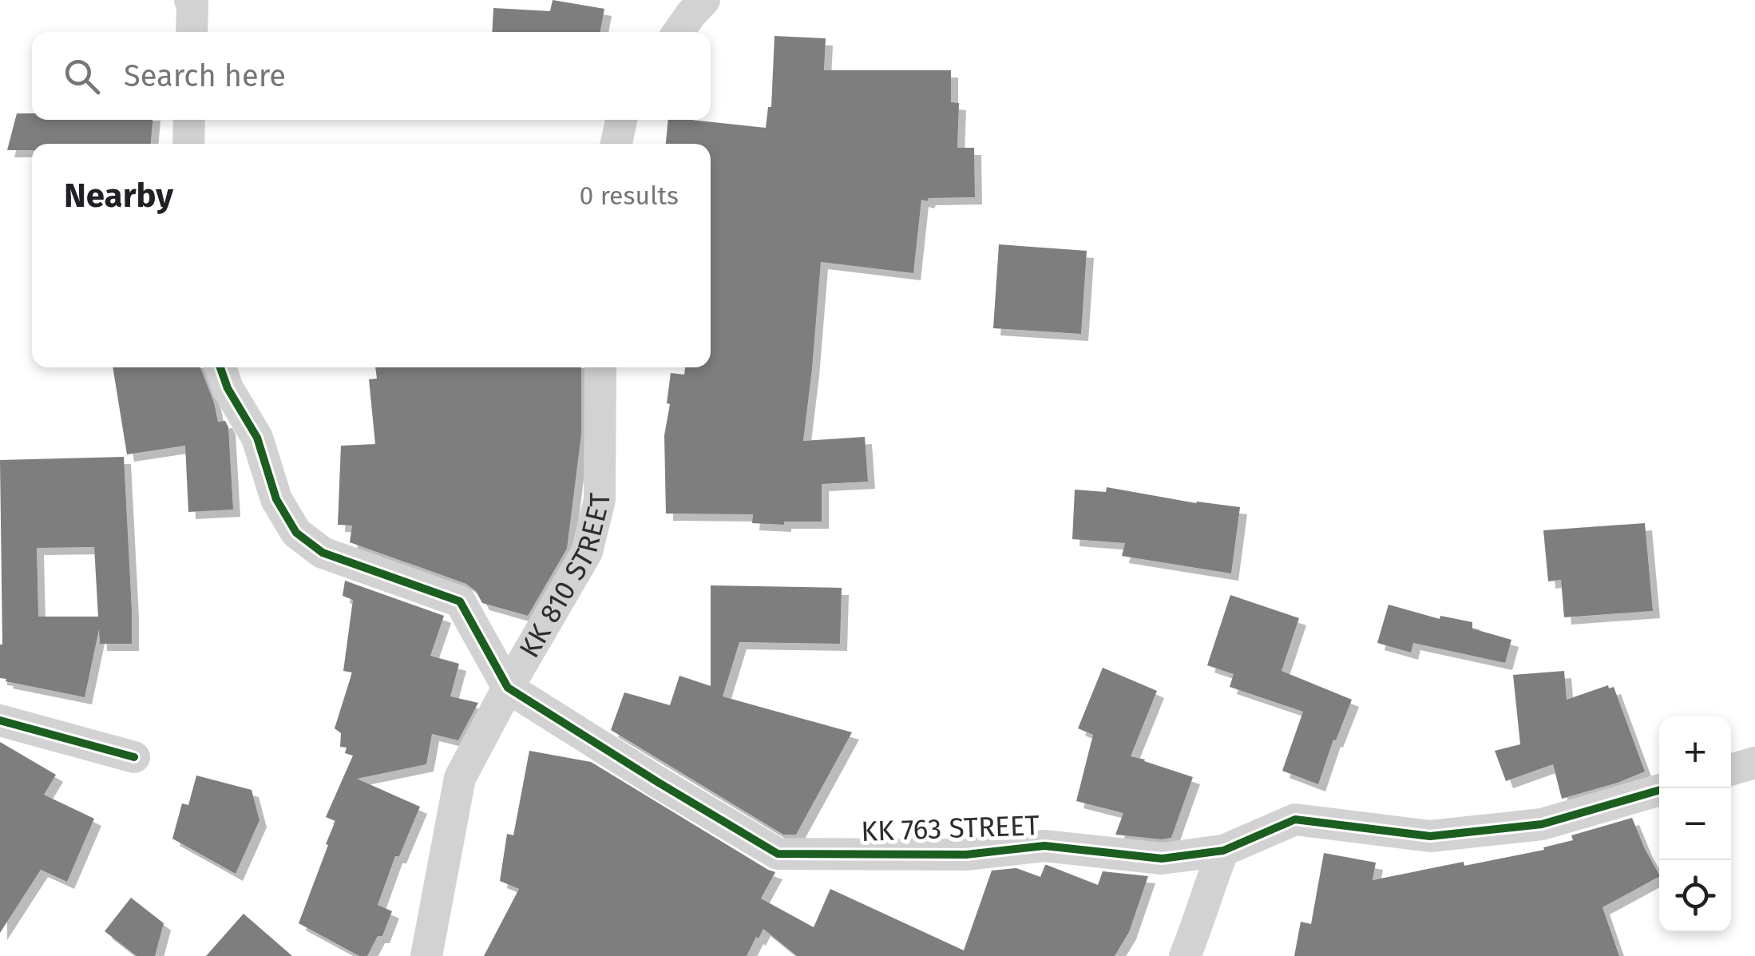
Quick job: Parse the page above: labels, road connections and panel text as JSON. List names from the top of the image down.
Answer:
{
  "streets": {
    "street": ["KK 810 STREET", "KK 763 STREET"]
  },
  "crossings": [
    ["KK 810 STREET", "KK 763 STREET"]
  ],
  "page": {
    "search": "Search here",
    "heading": ["Nearby", "0 results"],
    "map_buttons": ["+", "−"]
  }
}
